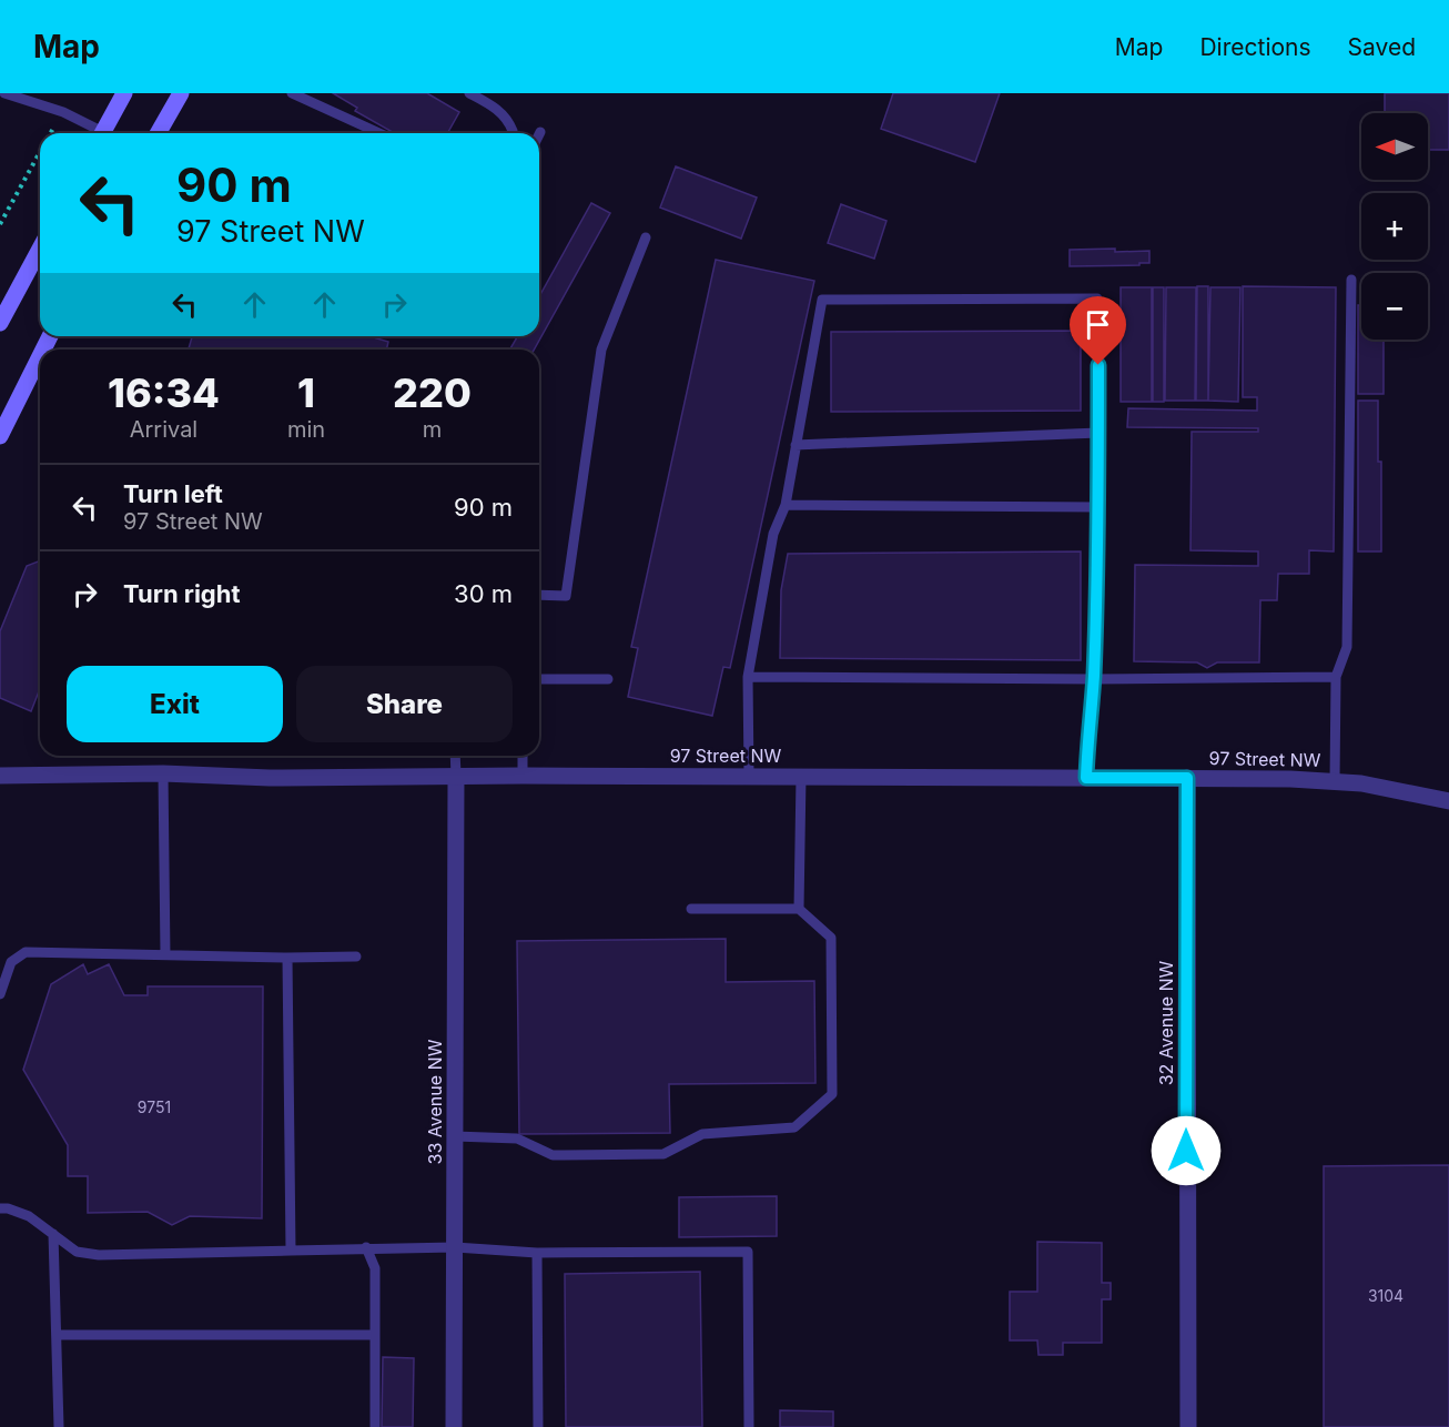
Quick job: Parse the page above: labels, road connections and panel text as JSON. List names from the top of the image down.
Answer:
{
  "streets": {
    "street": ["97 Street NW", "32 Avenue NW", "33 Avenue NW"]
  },
  "crossings": [
    ["97 Street NW", "32 Avenue NW"],
    ["97 Street NW", "33 Avenue NW"]
  ],
  "house_numbers": ["9751", "3104"],
  "north": "left",
  "page": {
    "header": "Map",
    "nav": ["Map", "Directions", "Saved"],
    "map_buttons": ["+", "−"],
    "turn": ["90 m", "97 Street NW"],
    "eta": [
      "16:34",
      "Arrival",
      "1",
      "min",
      "220",
      "m"
    ],
    "list": [
      {
        "name": "Turn left",
        "note": "97 Street NW",
        "value": "90 m"
      },
      {
        "name": "Turn right",
        "value": "30 m"
      }
    ],
    "buttons": ["Exit", "Share"]
  }
}
